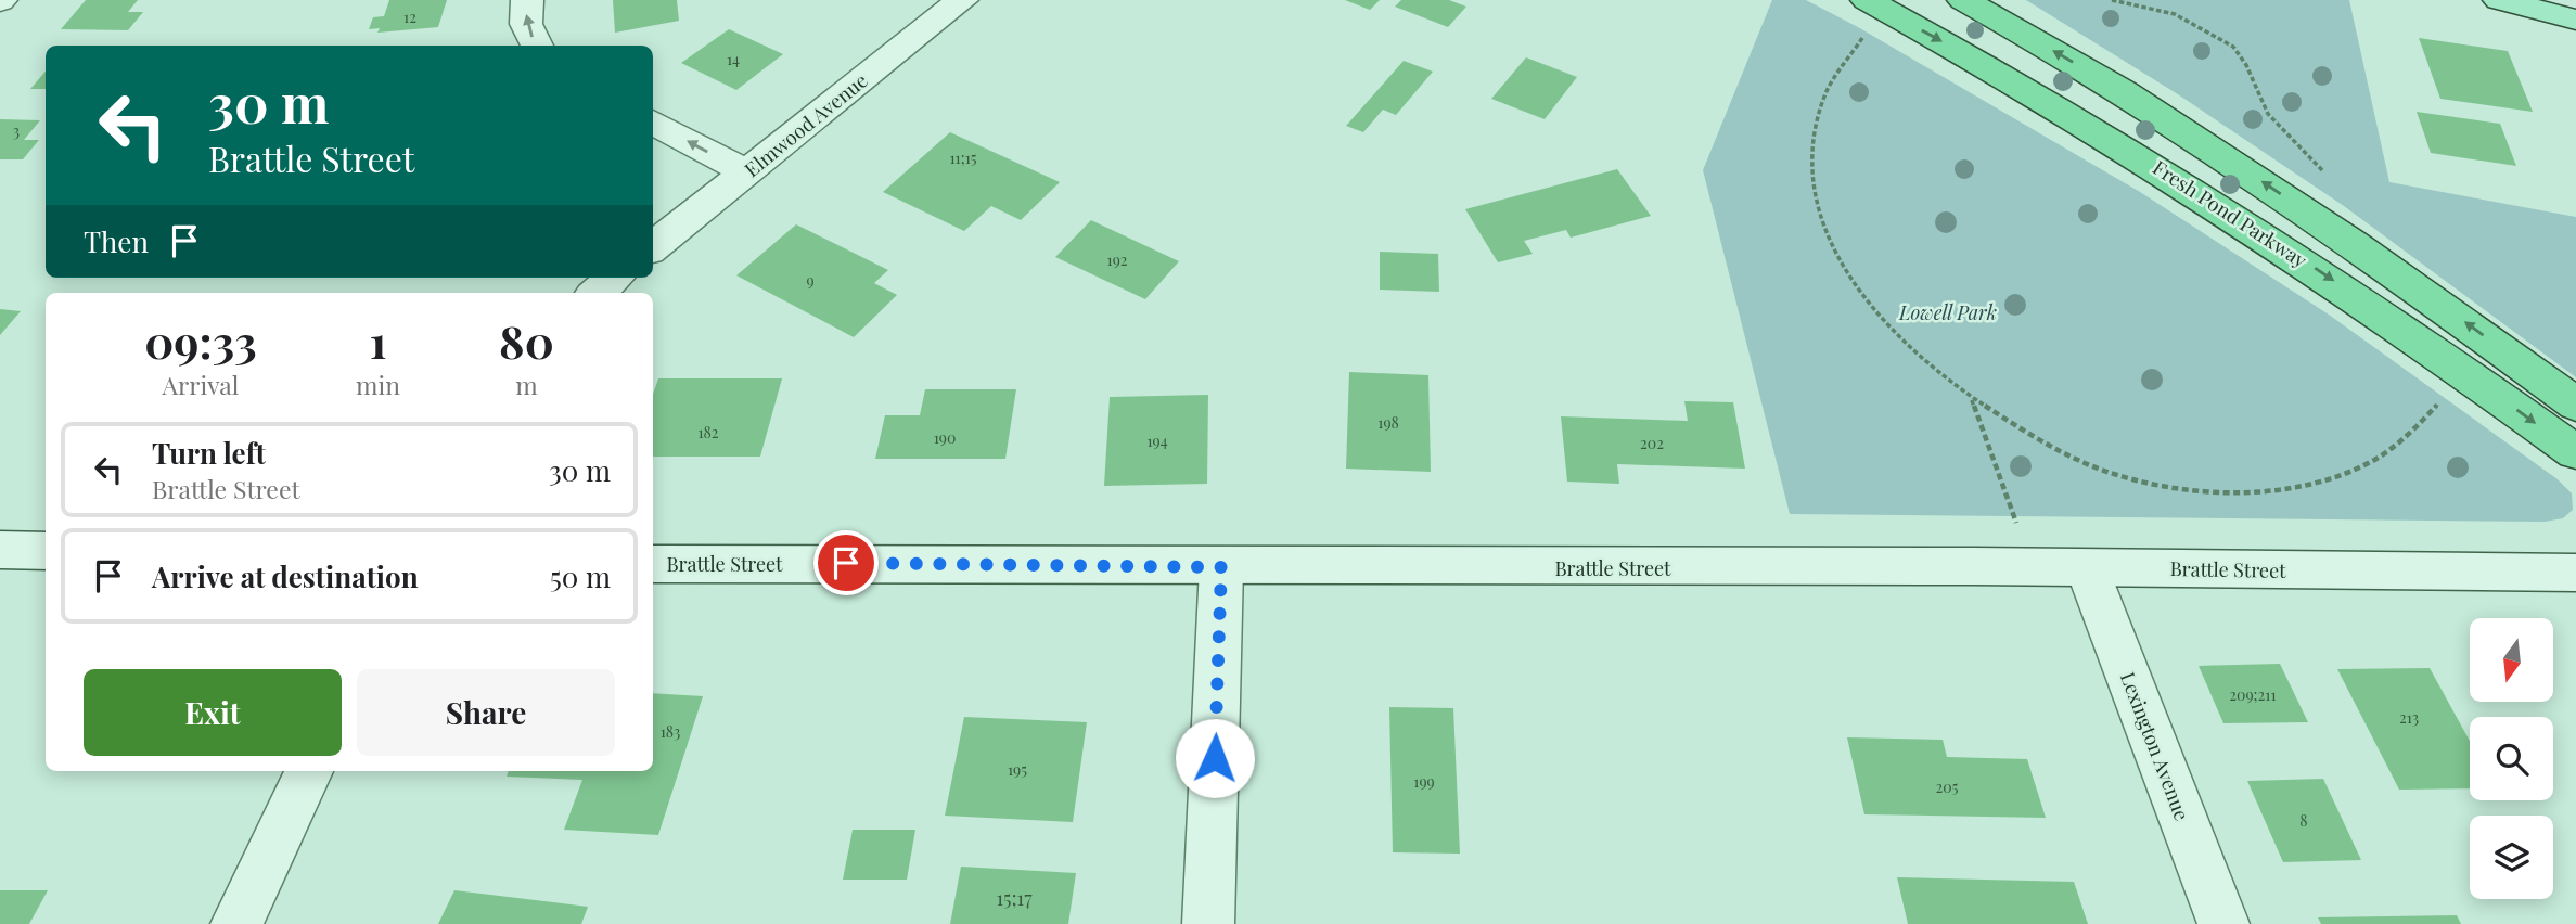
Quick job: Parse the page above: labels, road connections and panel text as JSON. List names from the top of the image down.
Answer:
{
  "streets": {
    "highway": ["Fresh Pond Parkway"],
    "main road": ["Elmwood Avenue", "Brattle Street", "Lexington Avenue"]
  },
  "crossings": [
    ["Brattle Street", "Lexington Avenue"]
  ],
  "parks": ["Lowell Park"],
  "house_numbers": [
    "12",
    "14",
    "3",
    "11;15",
    "192",
    "9",
    "198",
    "182",
    "190",
    "194",
    "202",
    "209;211",
    "213",
    "183",
    "195",
    "199",
    "205",
    "8",
    "15;17"
  ],
  "north": "bottom",
  "page": {
    "turn": ["30 m", "Brattle Street"],
    "then": "Then",
    "eta": [
      "09:33",
      "Arrival",
      "1",
      "min",
      "80",
      "m"
    ],
    "list": [
      {
        "name": "Turn left",
        "note": "Brattle Street",
        "value": "30 m"
      },
      {
        "name": "Arrive at destination",
        "value": "50 m"
      }
    ],
    "buttons": ["Exit", "Share"]
  }
}
